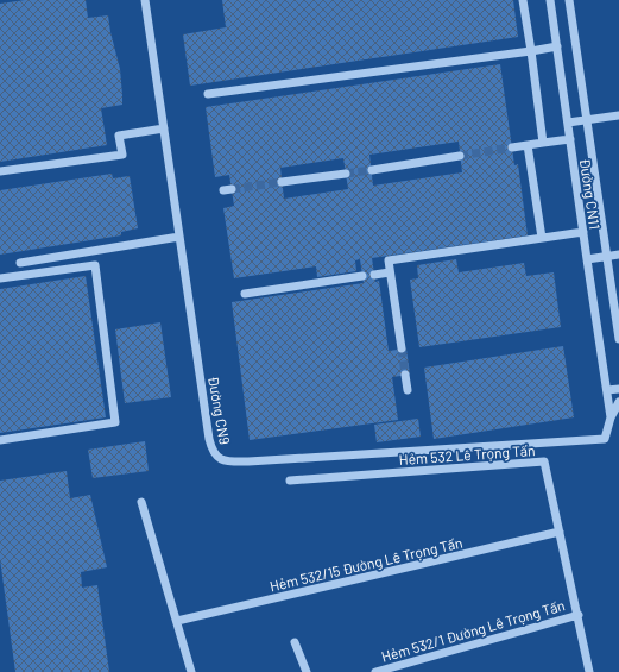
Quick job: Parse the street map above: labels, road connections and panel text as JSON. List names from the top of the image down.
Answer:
{
  "streets": {
    "street": [
      "Đường CN11",
      "Đường CN9",
      "Hẻm 532 Lê Trọng Tấn",
      "Hẻm 532/15 Đường Lê Trọng Tấn",
      "Hẻm 532/1 Đường Lê Trọng Tấn"
    ]
  },
  "crossings": [
    ["Đường CN11", "Đường CN9"],
    ["Hẻm 532 Lê Trọng Tấn", "Hẻm 532/15 Đường Lê Trọng Tấn"],
    ["Hẻm 532 Lê Trọng Tấn", "Hẻm 532/1 Đường Lê Trọng Tấn"]
  ]
}
